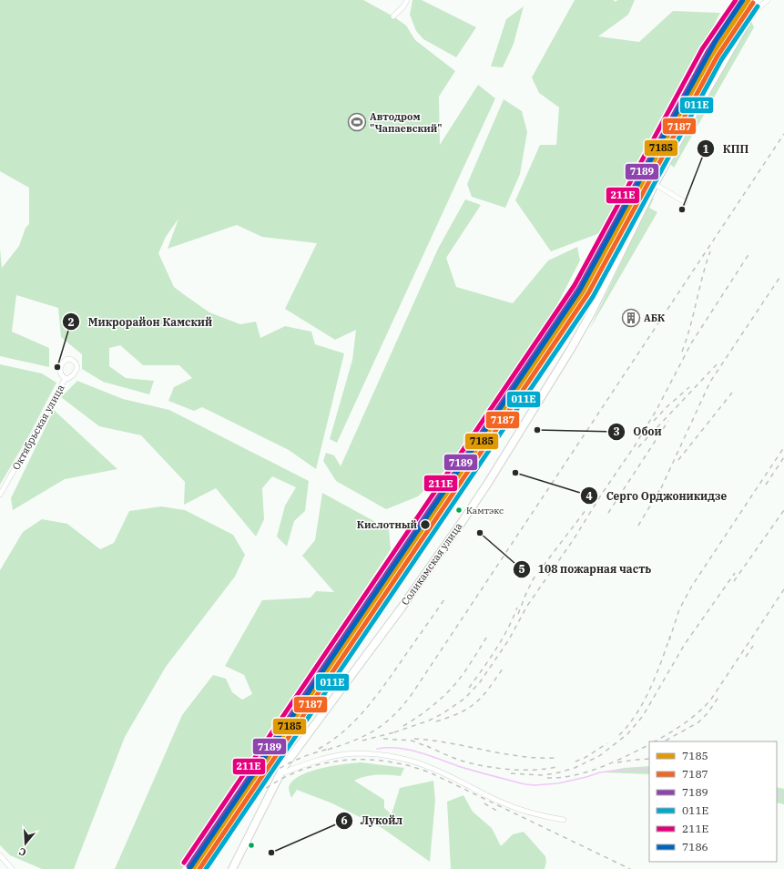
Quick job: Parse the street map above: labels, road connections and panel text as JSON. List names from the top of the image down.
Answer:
{
  "streets": {
    "main road": ["Соликамская улица"],
    "street": ["Октябрьская улица"]
  },
  "places": {
    "sports": ["Автодром \"Чапаевский\""],
    "other": [
      "КПП",
      "Микрорайон Камский",
      "Обои",
      "Серго Орджоникидзе",
      "Камтэкс",
      "Кислотный",
      "108 пожарная часть",
      "Лукойл"
    ],
    "building": ["АБК"]
  },
  "lines": [
    "transit line 7185",
    "transit line 7189",
    "transit line 211Е",
    "transit line 7186",
    "transit line 7187",
    "transit line 011Е"
  ],
  "legend": [
    "7185",
    "7187",
    "7189",
    "011Е",
    "211Е",
    "7186"
  ],
  "north": "bottom"
}
